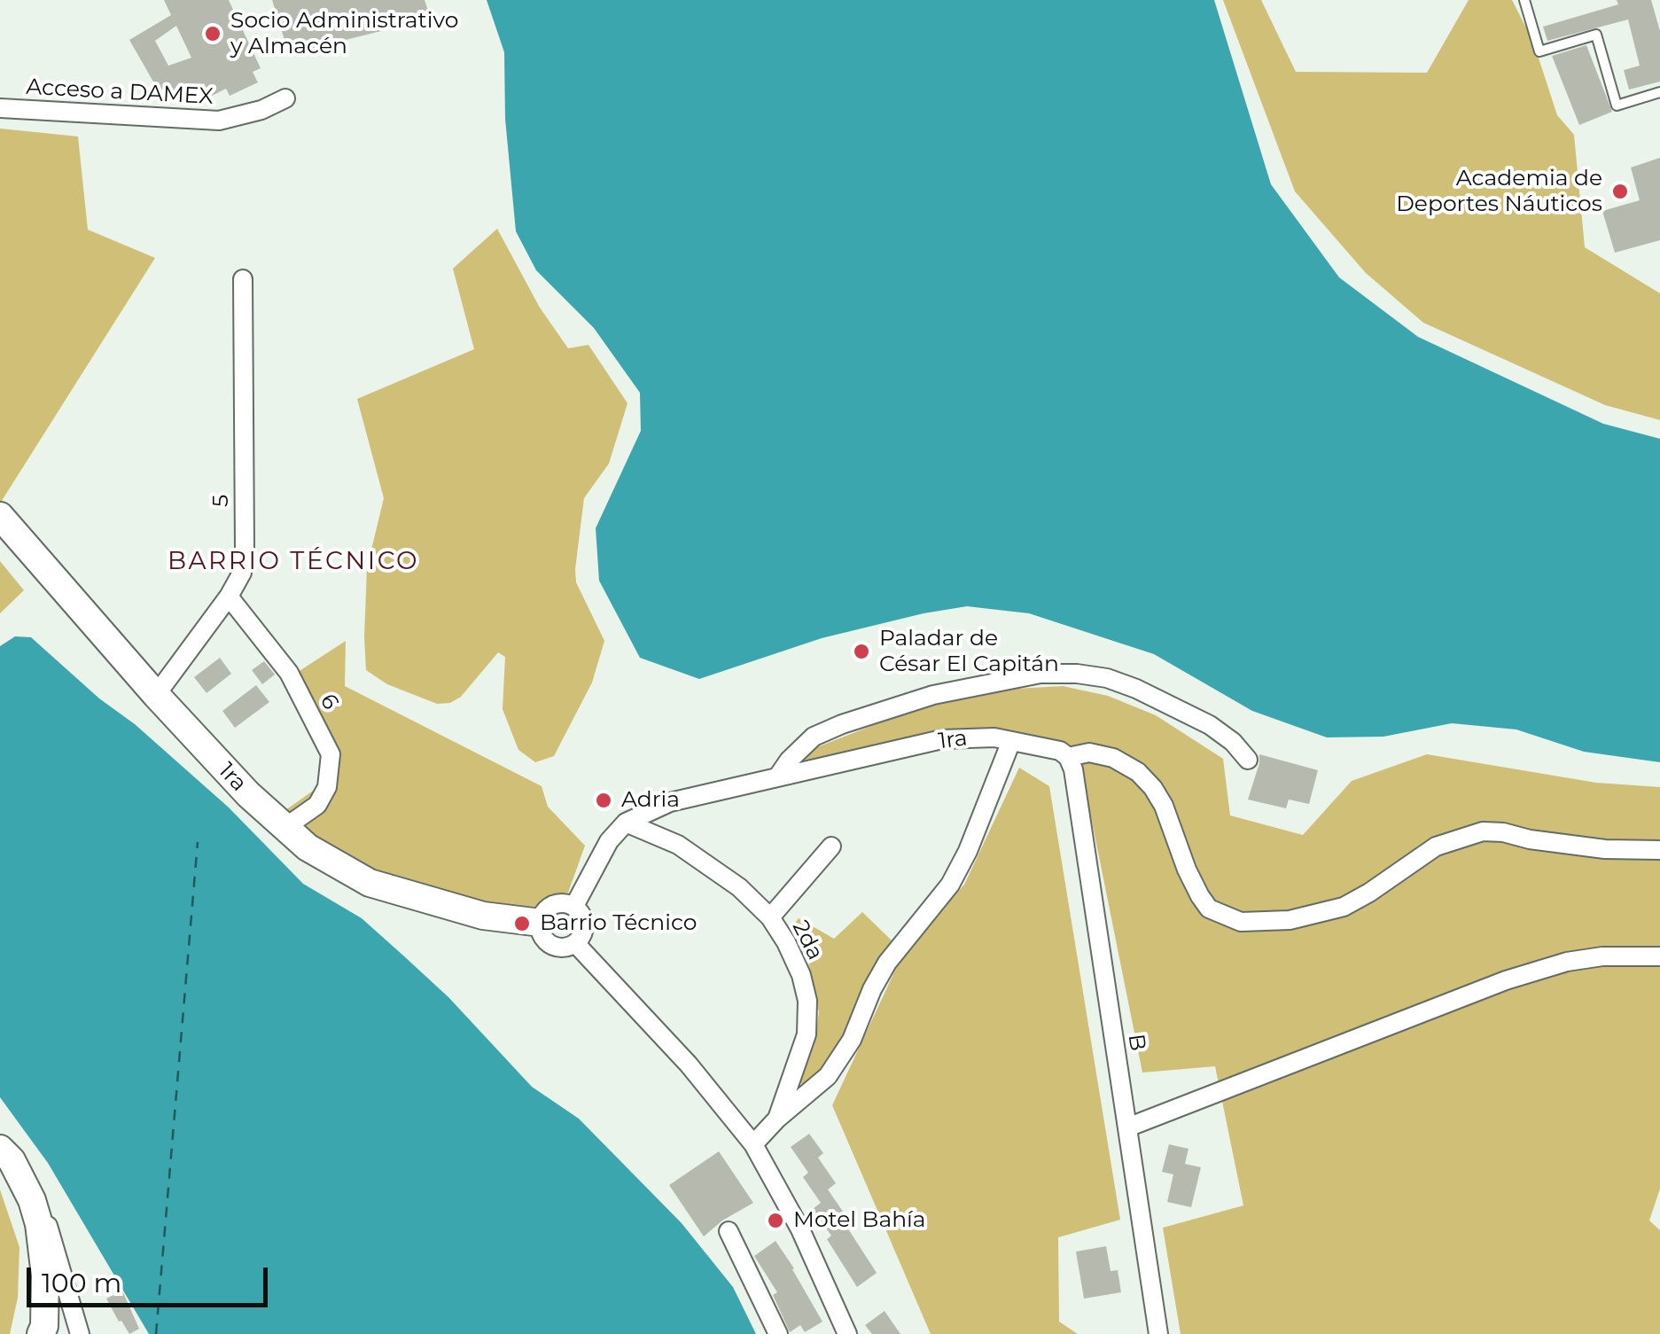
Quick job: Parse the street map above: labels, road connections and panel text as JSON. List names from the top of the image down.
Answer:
{
  "streets": {
    "street": [
      "Acceso a DAMEX",
      "5",
      "6",
      "1ra",
      "2da",
      "B"
    ]
  },
  "crossings": [
    ["5", "6"],
    ["5", "1ra"],
    ["6", "1ra"],
    ["1ra", "2da"],
    ["1ra", "B"]
  ],
  "districts": ["BARRIO TÉCNICO"],
  "places": [
    "Socio Administrativo y Almacén",
    "Academia de Deportes Náuticos",
    "Paladar de César El Capitán",
    "Adria",
    "Barrio Técnico",
    "Motel Bahía"
  ],
  "scale_bar": "100 m"
}
